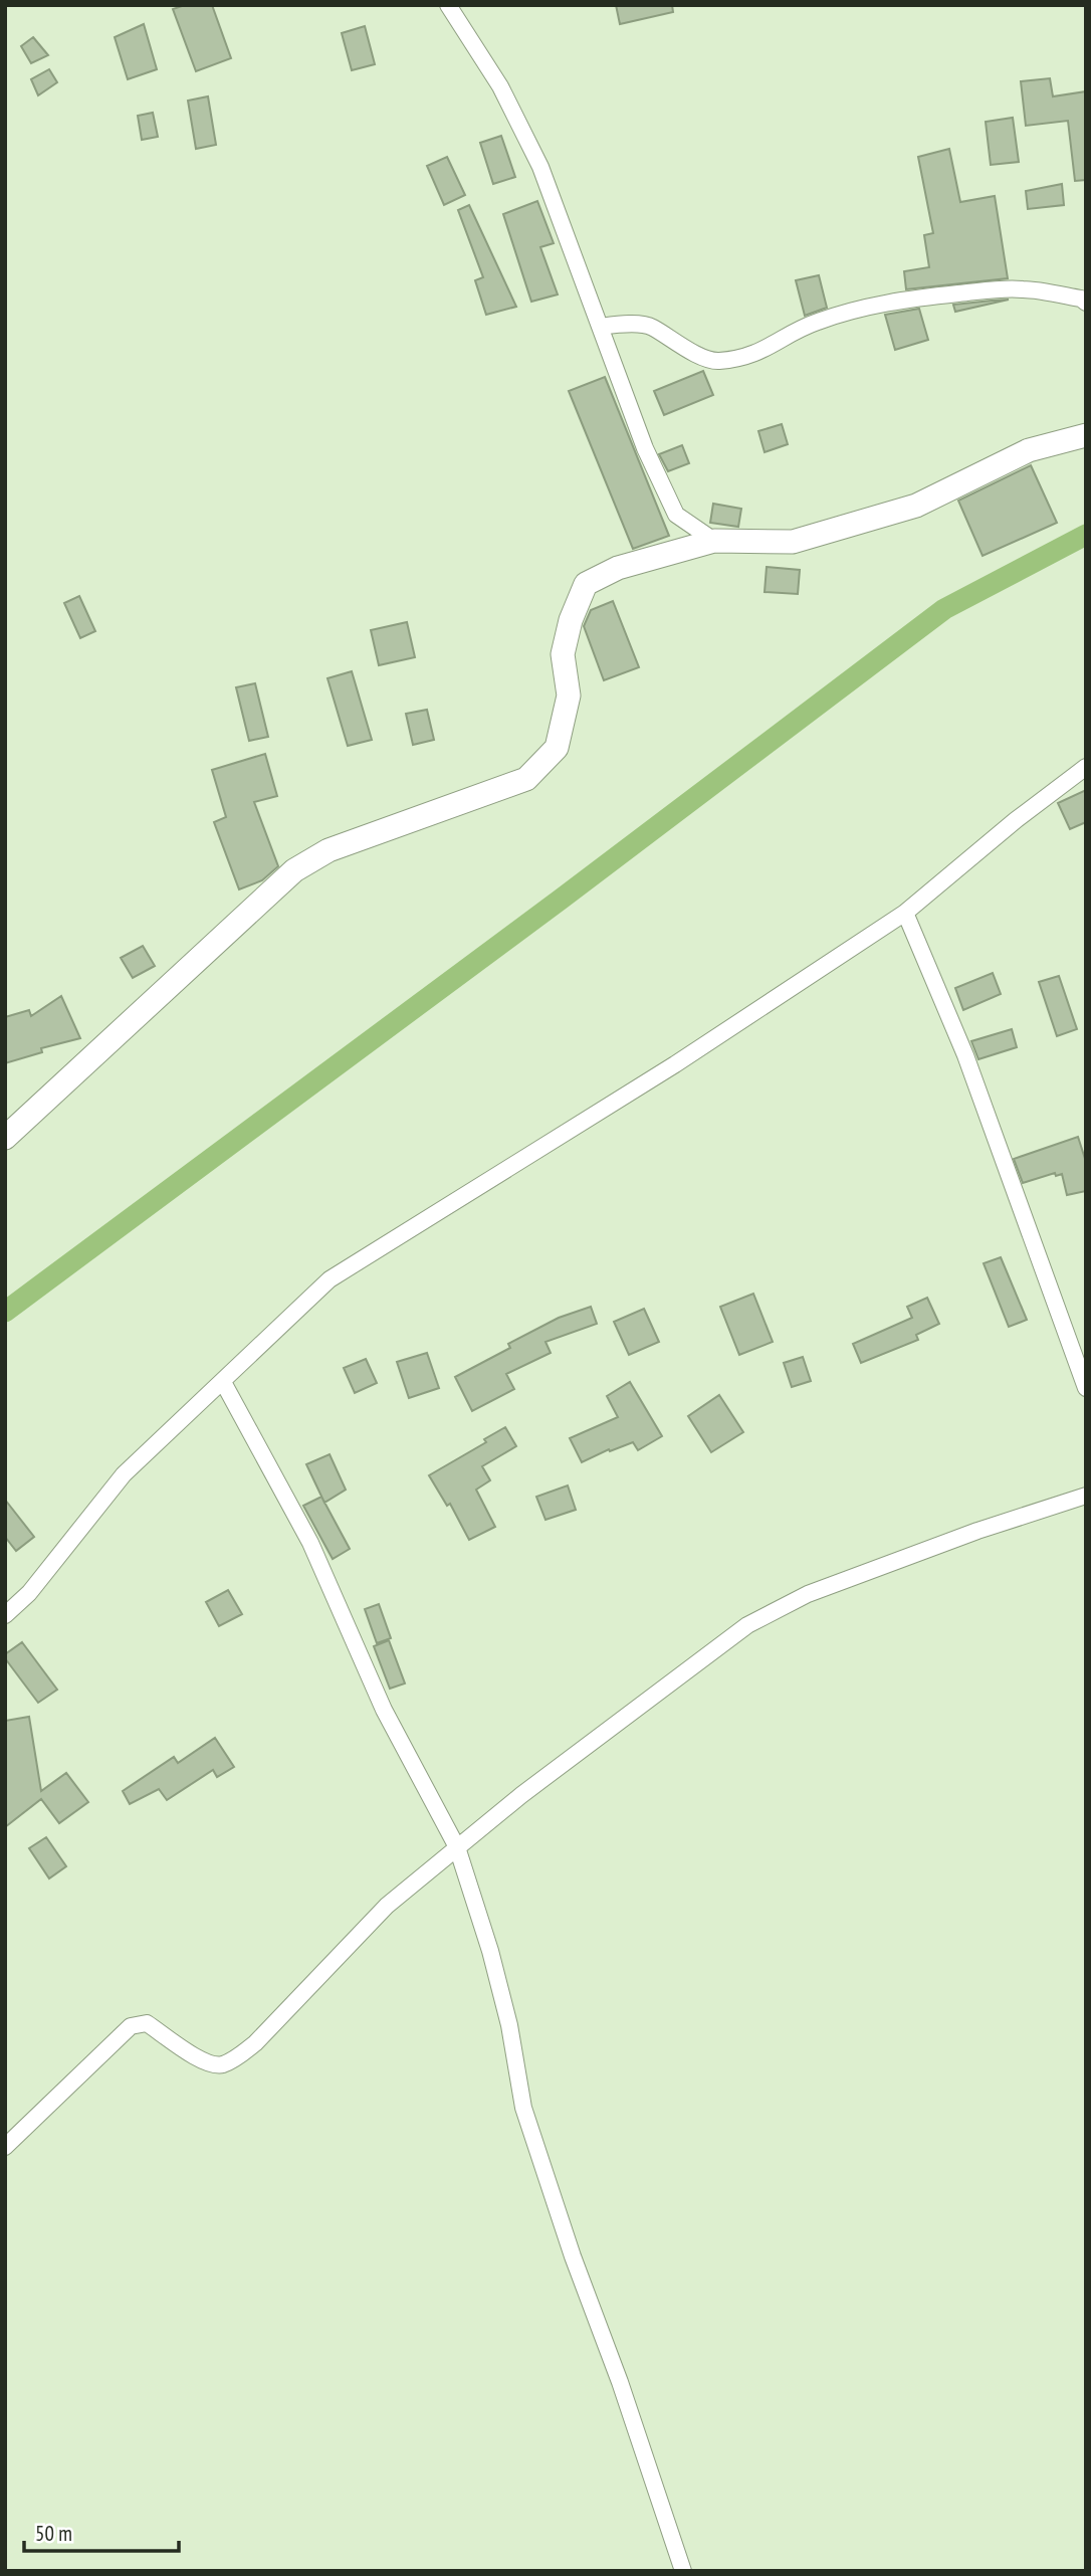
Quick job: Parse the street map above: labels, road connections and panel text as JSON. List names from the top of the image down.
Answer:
{
  "scale_bar": "50 m"
}
